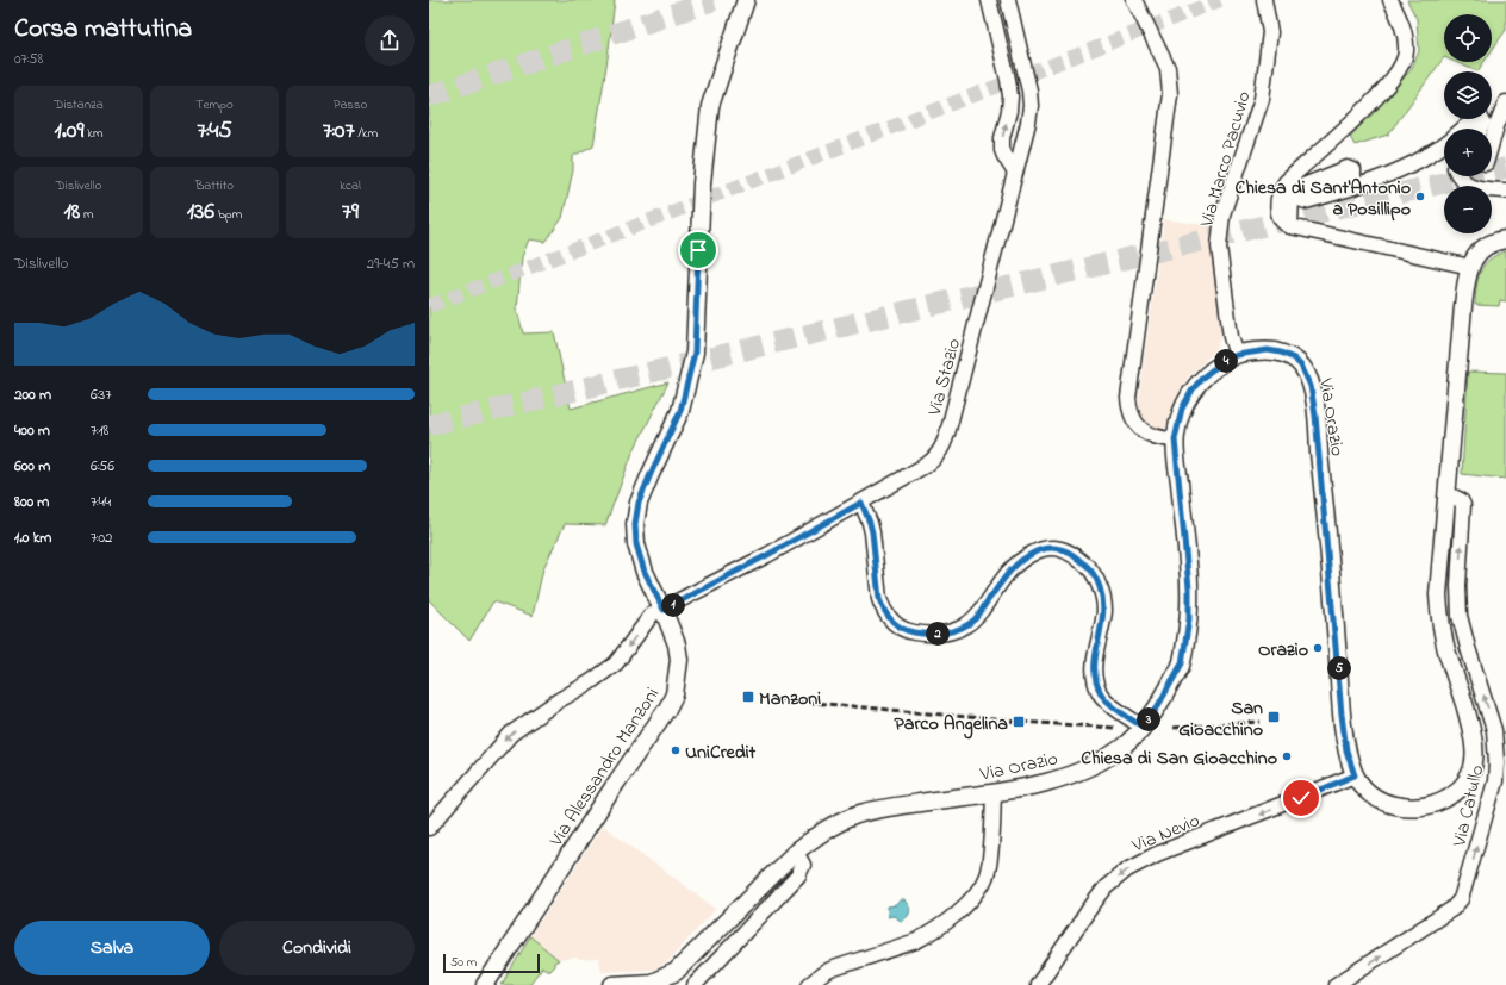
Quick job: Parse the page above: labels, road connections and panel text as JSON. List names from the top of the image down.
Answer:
{
  "streets": {
    "street": [
      "Via Marco Pacuvio",
      "Via Stazio",
      "Via Orazio",
      "Via Alessandro Manzoni",
      "Via Catullo",
      "Via Nevio"
    ]
  },
  "crossings": [
    ["Via Marco Pacuvio", "Via Orazio"],
    ["Via Stazio", "Via Alessandro Manzoni"],
    ["Via Orazio", "Via Catullo"],
    ["Via Orazio", "Via Nevio"]
  ],
  "one_way": ["Via Catullo", "Via Nevio"],
  "places": {
    "other": [
      "Chiesa di Sant'Antonio a Posillipo",
      "Orazio",
      "UniCredit",
      "Chiesa di San Gioacchino"
    ],
    "transit": ["Manzoni", "San Gioacchino", "Parco Angelina"]
  },
  "scale_bar": "50 m",
  "page": {
    "heading": ["Corsa mattutina", "07:58"],
    "map_buttons": ["+", "−"],
    "stats": [
      ["Distanza", "1.09 km"],
      ["Tempo", "7:45"],
      ["Passo", "7:07 /km"],
      ["Dislivello", "18 m"],
      ["Battito", "136 bpm"],
      ["kcal", "79"]
    ],
    "chart": ["Dislivello", "29–45 m"],
    "pins": [
      "4",
      "1",
      "2",
      "5",
      "3"
    ],
    "list": [
      {
        "name": "200 m",
        "note": "6:37"
      },
      {
        "name": "400 m",
        "note": "7:18"
      },
      {
        "name": "600 m",
        "note": "6:56"
      },
      {
        "name": "800 m",
        "note": "7:44"
      },
      {
        "name": "1.0 km",
        "note": "7:02"
      }
    ],
    "buttons": ["Salva", "Condividi"],
    "scale": "50 m"
  }
}
